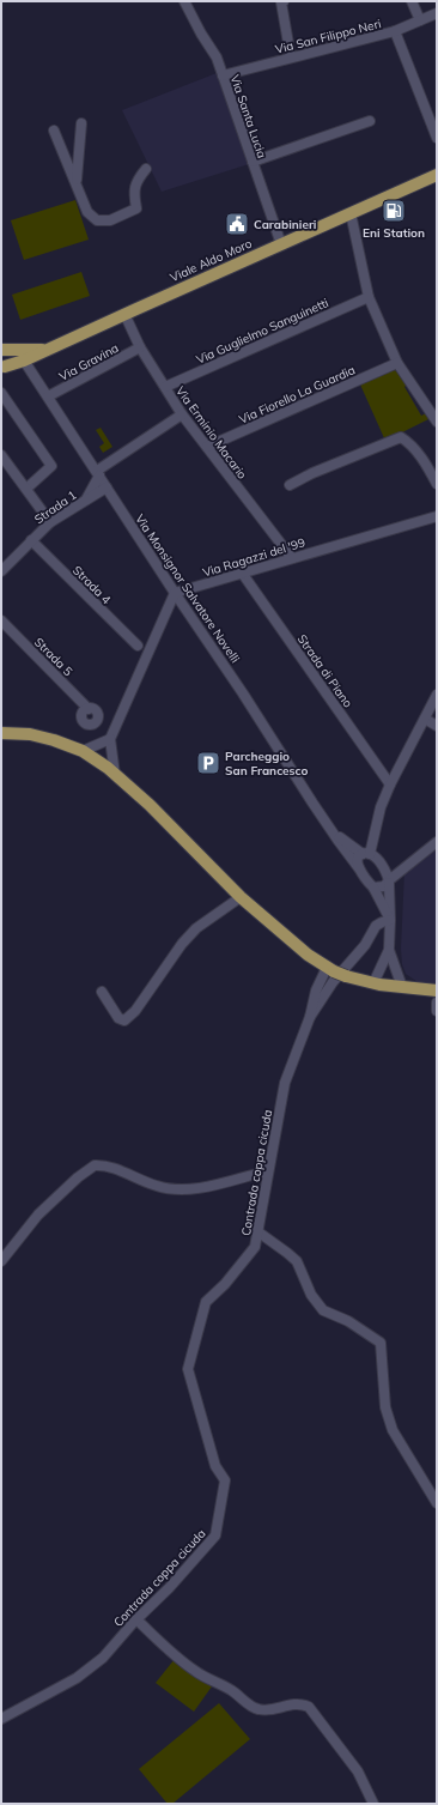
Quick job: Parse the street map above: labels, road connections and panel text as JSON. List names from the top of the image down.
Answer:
{
  "streets": {
    "main road": ["Viale Aldo Moro"],
    "street": [
      "Via San Filippo Neri",
      "Via Santa Lucia",
      "Via Guglielmo Sanguinetti",
      "Via Gravina",
      "Via Fiorello La Guardia",
      "Via Erminio Macario",
      "Strada 1",
      "Via Ragazzi del '99",
      "Strada 4",
      "Via Monsignor Salvatore Novelli",
      "Strada 5",
      "Strada di Piano",
      "Contrada coppa cicuda"
    ]
  },
  "crossings": [
    ["Via San Filippo Neri", "Via Santa Lucia"],
    ["Via Santa Lucia", "Viale Aldo Moro"],
    ["Viale Aldo Moro", "Via Erminio Macario"],
    ["Viale Aldo Moro", "Via Monsignor Salvatore Novelli"],
    ["Via Guglielmo Sanguinetti", "Via Erminio Macario"],
    ["Via Gravina", "Via Erminio Macario"],
    ["Via Gravina", "Via Monsignor Salvatore Novelli"],
    ["Via Fiorello La Guardia", "Via Erminio Macario"],
    ["Via Erminio Macario", "Via Ragazzi del '99"],
    ["Strada 1", "Strada 4"],
    ["Strada 1", "Via Monsignor Salvatore Novelli"],
    ["Via Ragazzi del '99", "Via Monsignor Salvatore Novelli"],
    ["Via Ragazzi del '99", "Strada di Piano"]
  ],
  "places": {
    "fuel station": ["Eni Station"],
    "public building": ["Carabinieri"],
    "parking": ["Parcheggio San Francesco"]
  }
}
